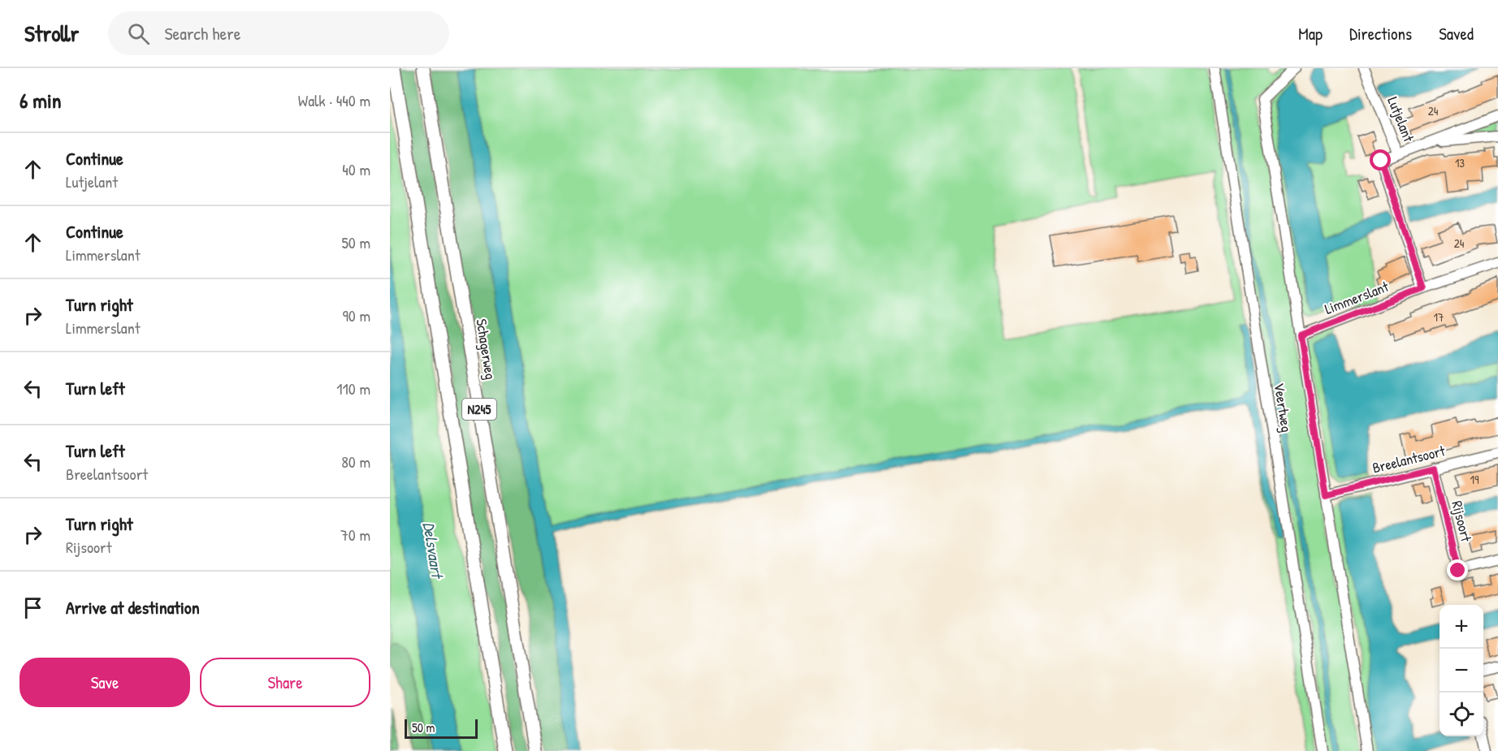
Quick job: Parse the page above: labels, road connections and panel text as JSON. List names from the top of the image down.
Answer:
{
  "streets": {
    "main road": ["Schagerweg", "N245"],
    "street": [
      "Lutjelant",
      "Limmerslant",
      "Veertweg",
      "Breelantsoort",
      "Rijsoort"
    ]
  },
  "crossings": [
    ["Lutjelant", "Limmerslant"],
    ["Breelantsoort", "Rijsoort"]
  ],
  "water": ["Delsvaart"],
  "house_numbers": [
    "24",
    "13",
    "24",
    "17",
    "19"
  ],
  "scale_bar": "50 m",
  "page": {
    "header": "Strollr",
    "search": "Search here",
    "nav": ["Map", "Directions", "Saved"],
    "heading": ["6 min", "Walk · 440 m"],
    "list": [
      ["Continue", "Lutjelant", "40 m"],
      ["Continue", "Limmerslant", "50 m"],
      ["Turn right", "Limmerslant", "90 m"],
      ["Turn left", "110 m"],
      ["Turn left", "Breelantsoort", "80 m"],
      ["Turn right", "Rijsoort", "70 m"],
      "Arrive at destination"
    ],
    "map_buttons": ["+", "−"],
    "buttons": ["Save", "Share"],
    "scale": "50 m"
  }
}
